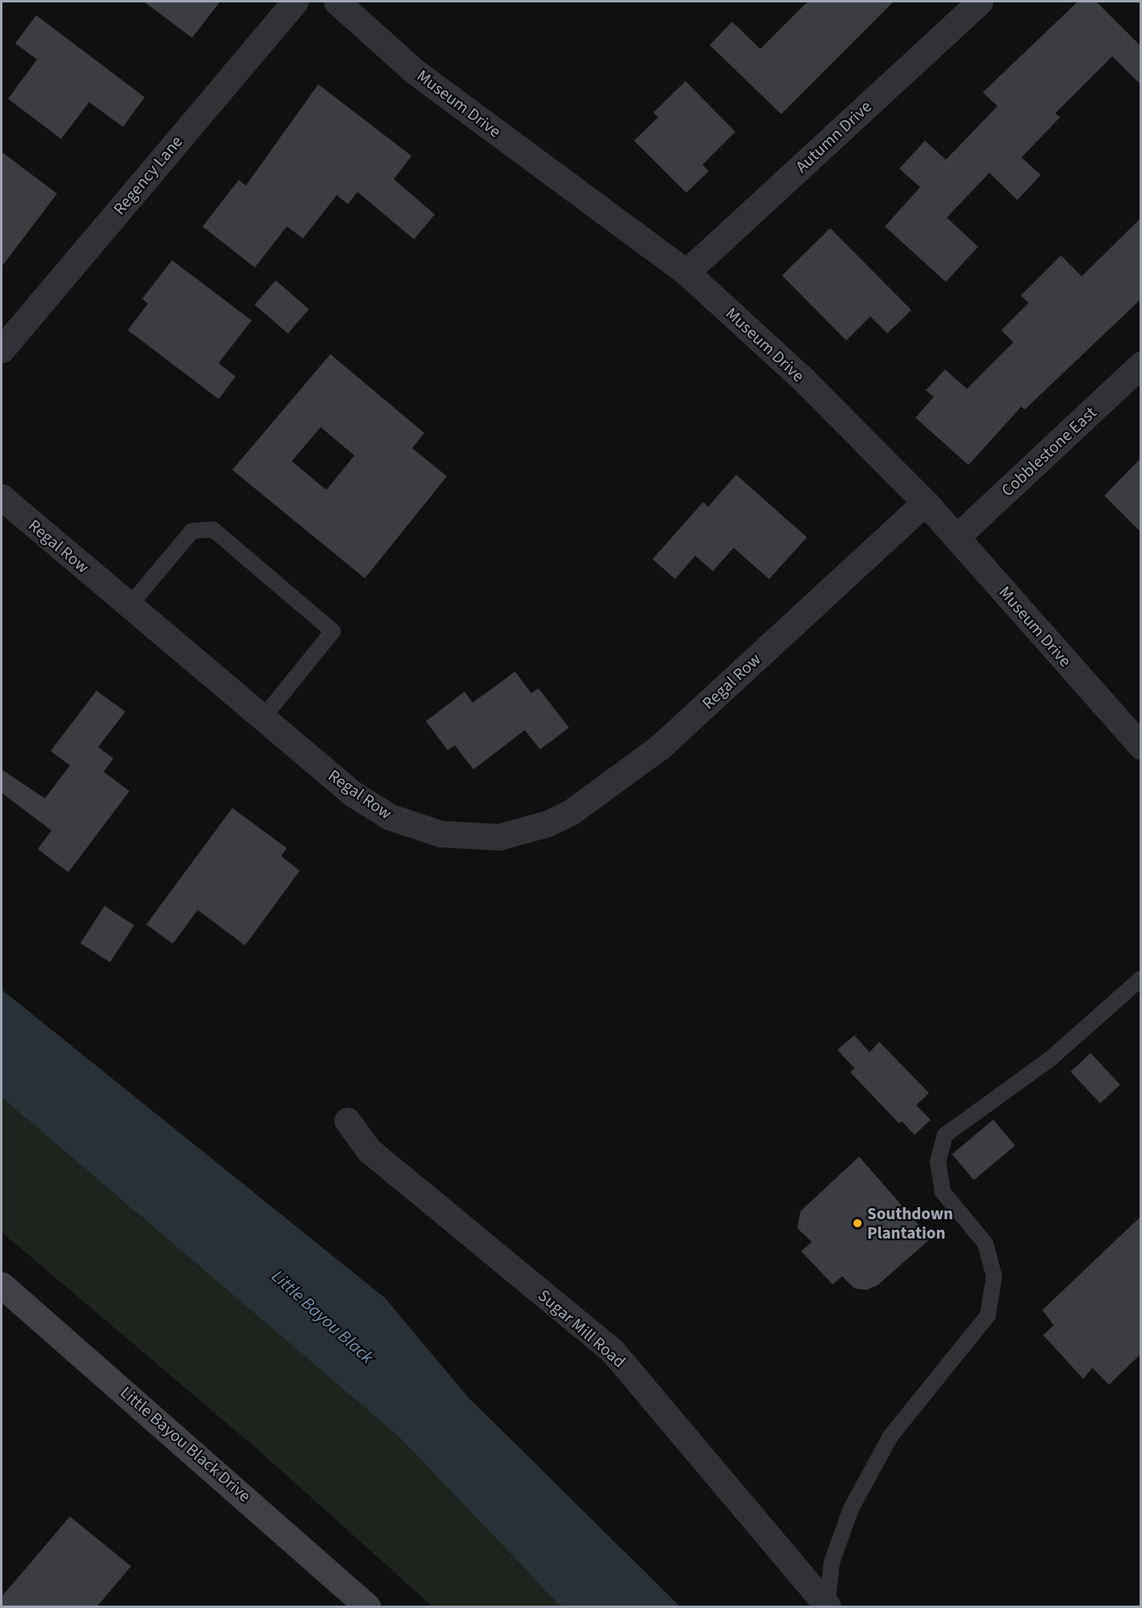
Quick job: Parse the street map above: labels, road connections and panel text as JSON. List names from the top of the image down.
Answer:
{
  "streets": {
    "main road": ["Little Bayou Black Drive"],
    "street": [
      "Museum Drive",
      "Autumn Drive",
      "Regency Lane",
      "Cobblestone East",
      "Regal Row",
      "Sugar Mill Road"
    ]
  },
  "crossings": [
    ["Museum Drive", "Autumn Drive"],
    ["Museum Drive", "Cobblestone East"],
    ["Museum Drive", "Regal Row"]
  ],
  "water": ["Little Bayou Black"],
  "places": ["Southdown Plantation"]
}
